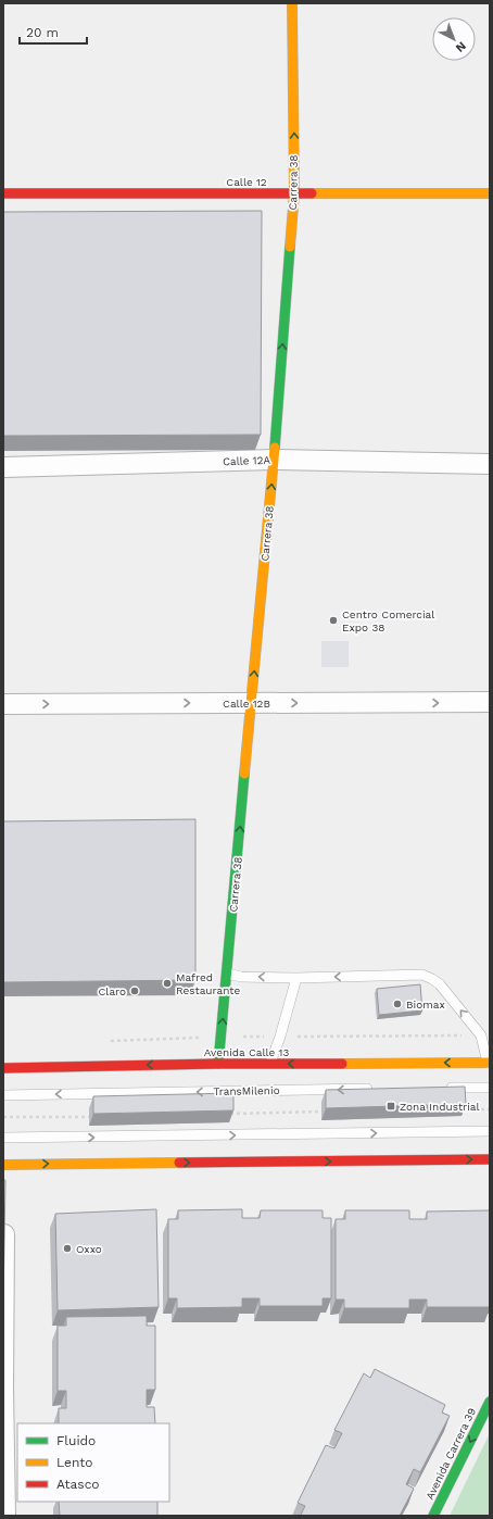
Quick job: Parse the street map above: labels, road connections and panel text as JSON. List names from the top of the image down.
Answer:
{
  "streets": {
    "street": [
      "Calle 12",
      "Carrera 38",
      "Calle 12A",
      "Calle 12B",
      "Avenida Calle 13",
      "Avenida Carrera 39"
    ],
    "lane": ["TransMilenio"]
  },
  "crossings": [
    ["Calle 12", "Carrera 38"],
    ["Carrera 38", "Calle 12A"],
    ["Carrera 38", "Calle 12B"],
    ["Carrera 38", "Avenida Calle 13"]
  ],
  "one_way": [
    "Carrera 38",
    "Calle 12B",
    "Avenida Calle 13",
    "Avenida Carrera 39"
  ],
  "places": {
    "other": [
      "Centro Comercial Expo 38",
      "Mafred Restaurante",
      "Claro",
      "Biomax",
      "Oxxo"
    ],
    "transit": ["Zona Industrial"]
  },
  "legend": ["Fluido", "Lento", "Atasco"],
  "scale_bar": "20 m",
  "north": "bottom right"
}
